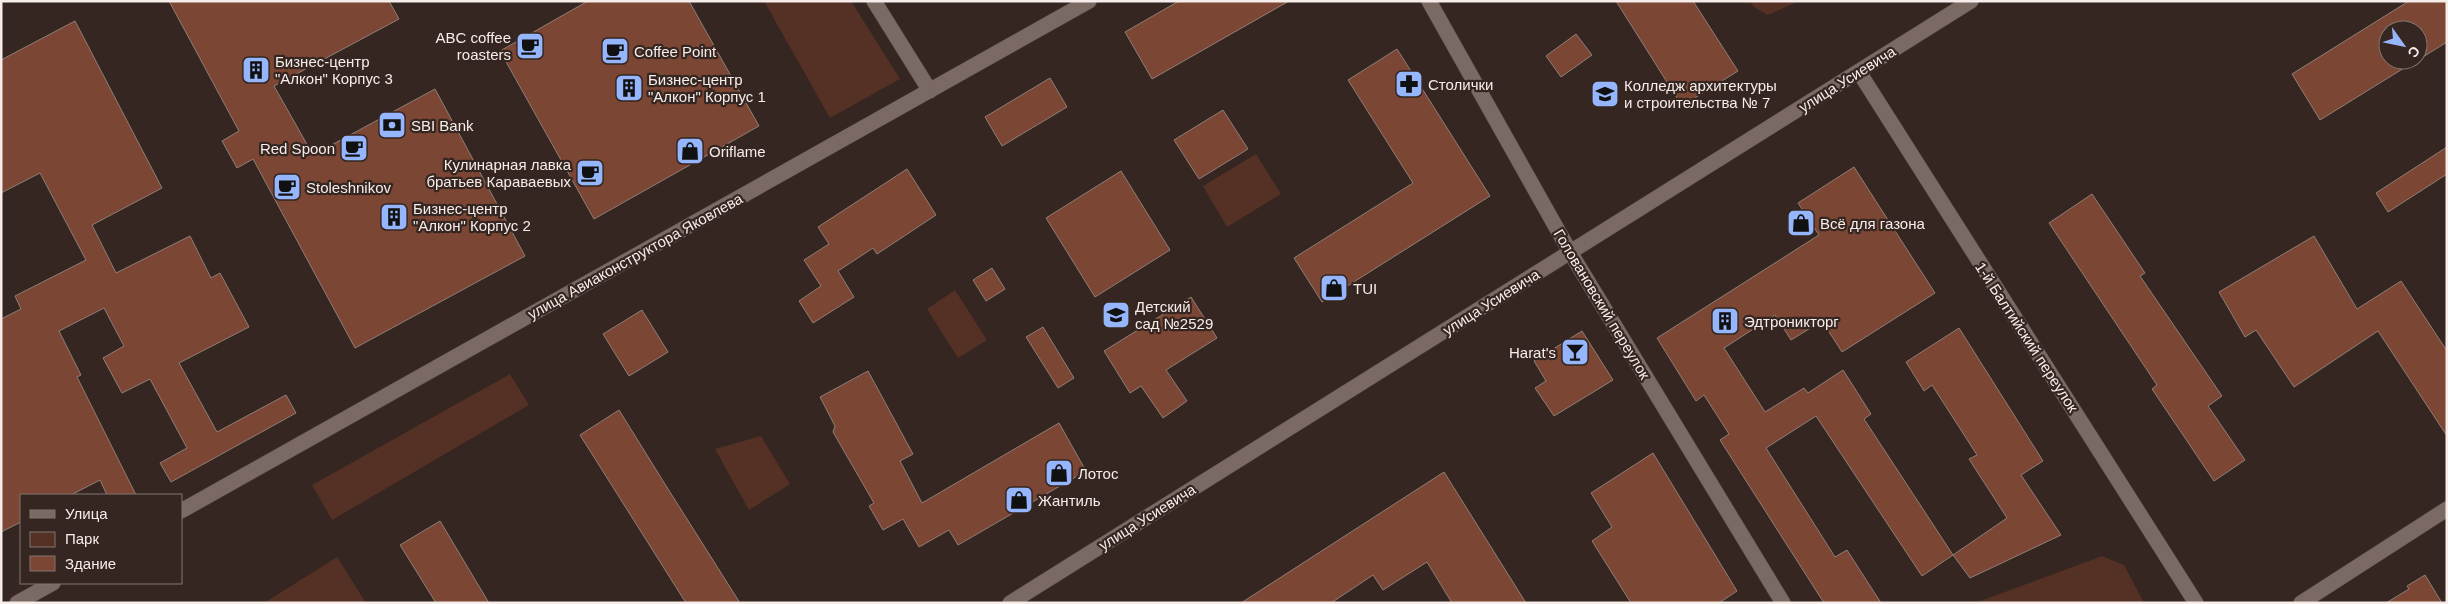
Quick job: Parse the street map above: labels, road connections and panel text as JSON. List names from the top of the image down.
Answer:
{
  "streets": {
    "street": [
      "улица Усиевича",
      "улица Авиаконструктора Яковлева",
      "Головановский переулок",
      "1-й Балтийский переулок"
    ]
  },
  "crossings": [
    ["улица Усиевича", "Головановский переулок"],
    ["улица Усиевича", "1-й Балтийский переулок"]
  ],
  "places": {
    "cafe": [
      "ABC coffee roasters",
      "Coffee Point",
      "Red Spoon",
      "Кулинарная лавка братьев Караваевых",
      "Stoleshnikov"
    ],
    "building": [
      "Бизнес-центр \"Алкон\" Корпус 3",
      "Бизнес-центр \"Алкон\" Корпус 1",
      "Бизнес-центр \"Алкон\" Корпус 2",
      "Эдтроникторг"
    ],
    "pharmacy": ["Столички"],
    "school or university": ["Колледж архитектуры и строительства № 7", "Детский сад №2529"],
    "bank": ["SBI Bank"],
    "shop": [
      "Oriflame",
      "Всё для газона",
      "TUI",
      "Лотос",
      "Жантиль"
    ],
    "bar": ["Harat's"]
  },
  "legend": ["Улица", "Парк", "Здание"],
  "north": "bottom right"
}
